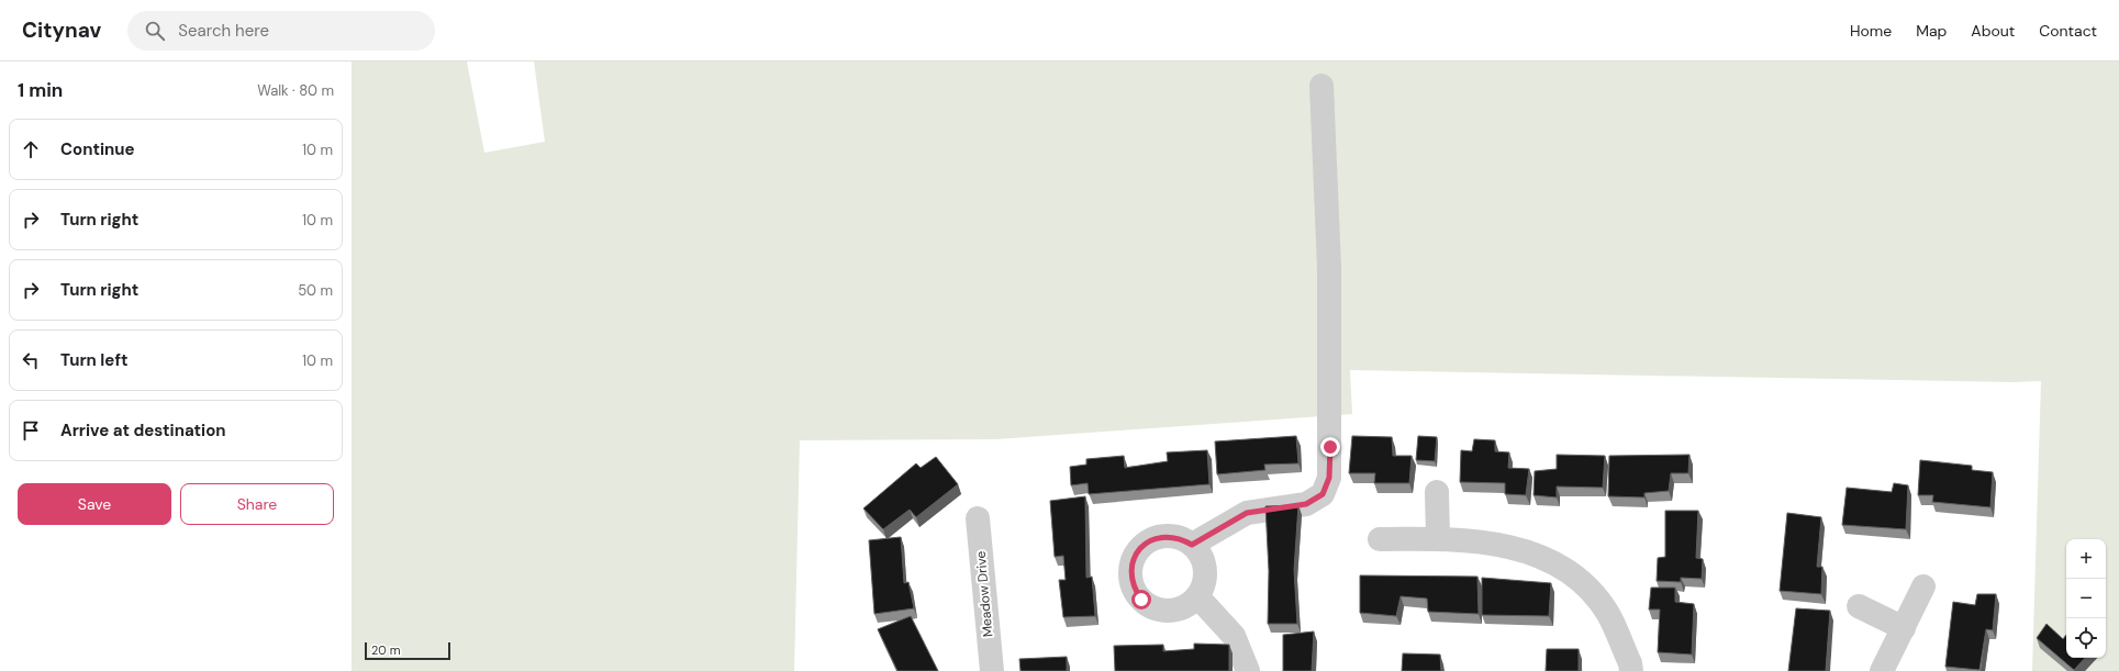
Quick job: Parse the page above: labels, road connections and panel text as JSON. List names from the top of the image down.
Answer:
{
  "streets": {
    "street": ["Meadow Drive"]
  },
  "scale_bar": "20 m",
  "page": {
    "header": "Citynav",
    "search": "Search here",
    "nav": [
      "Home",
      "Map",
      "About",
      "Contact"
    ],
    "heading": ["1 min", "Walk · 80 m"],
    "list": [
      ["Continue", "10 m"],
      ["Turn right", "10 m"],
      ["Turn right", "50 m"],
      ["Turn left", "10 m"],
      "Arrive at destination"
    ],
    "buttons": ["Save", "Share"],
    "map_buttons": ["+", "−"],
    "scale": "20 m"
  }
}
